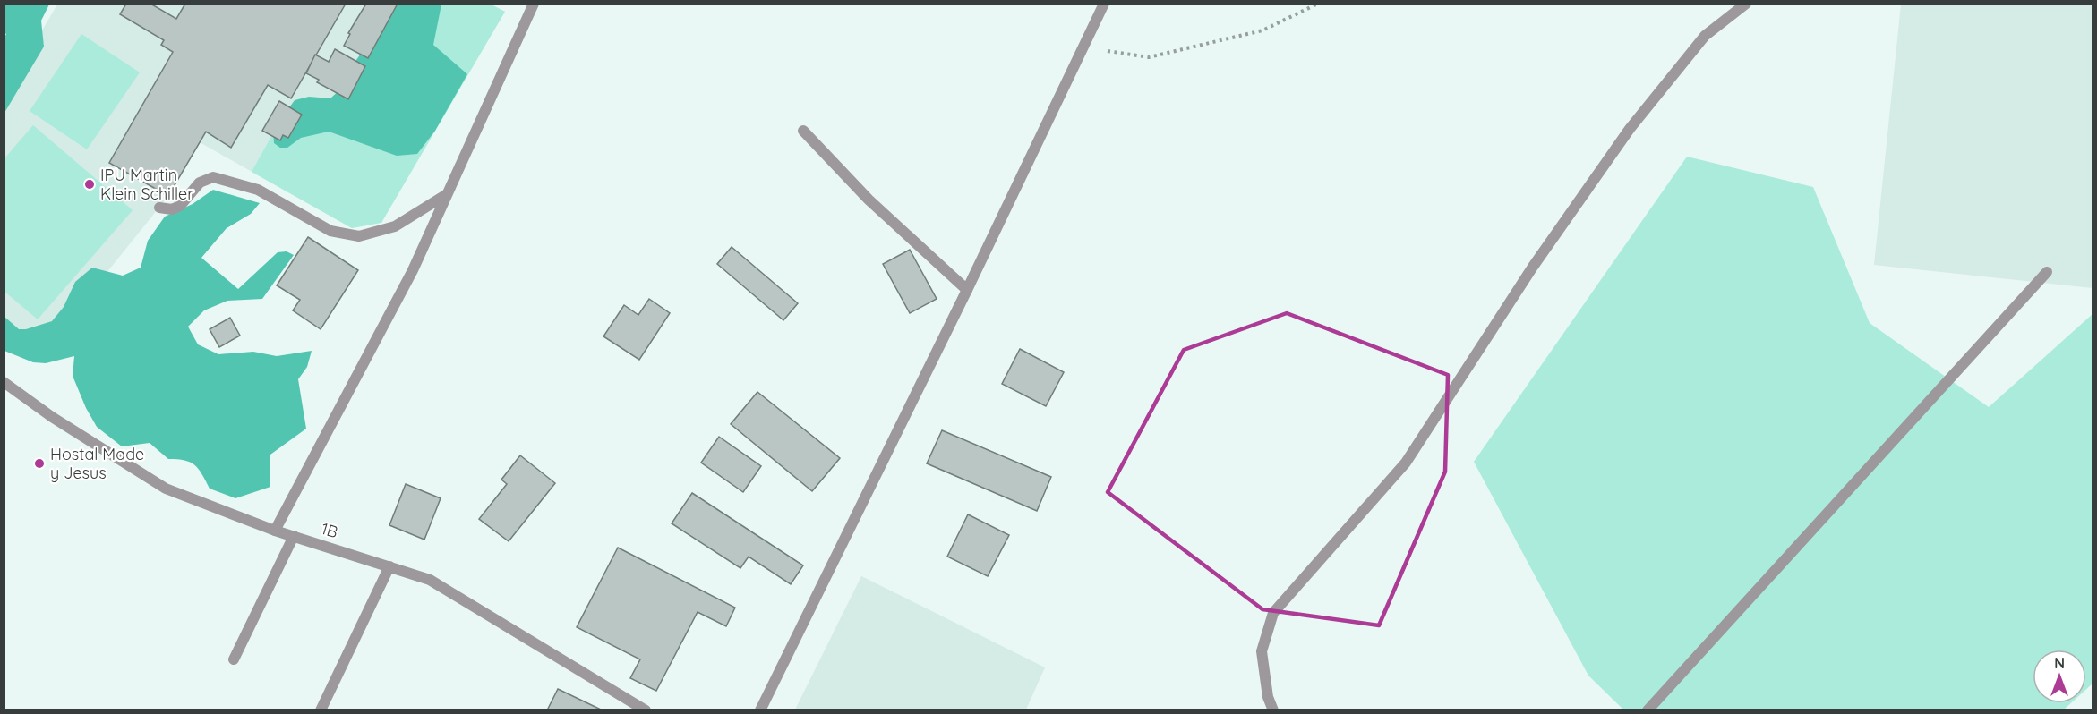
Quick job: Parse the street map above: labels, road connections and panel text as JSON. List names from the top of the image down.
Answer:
{
  "streets": {
    "street": ["1B"]
  },
  "places": ["IPU Martin Klein Schiller", "Hostal Made y Jesus"],
  "north": "top"
}
